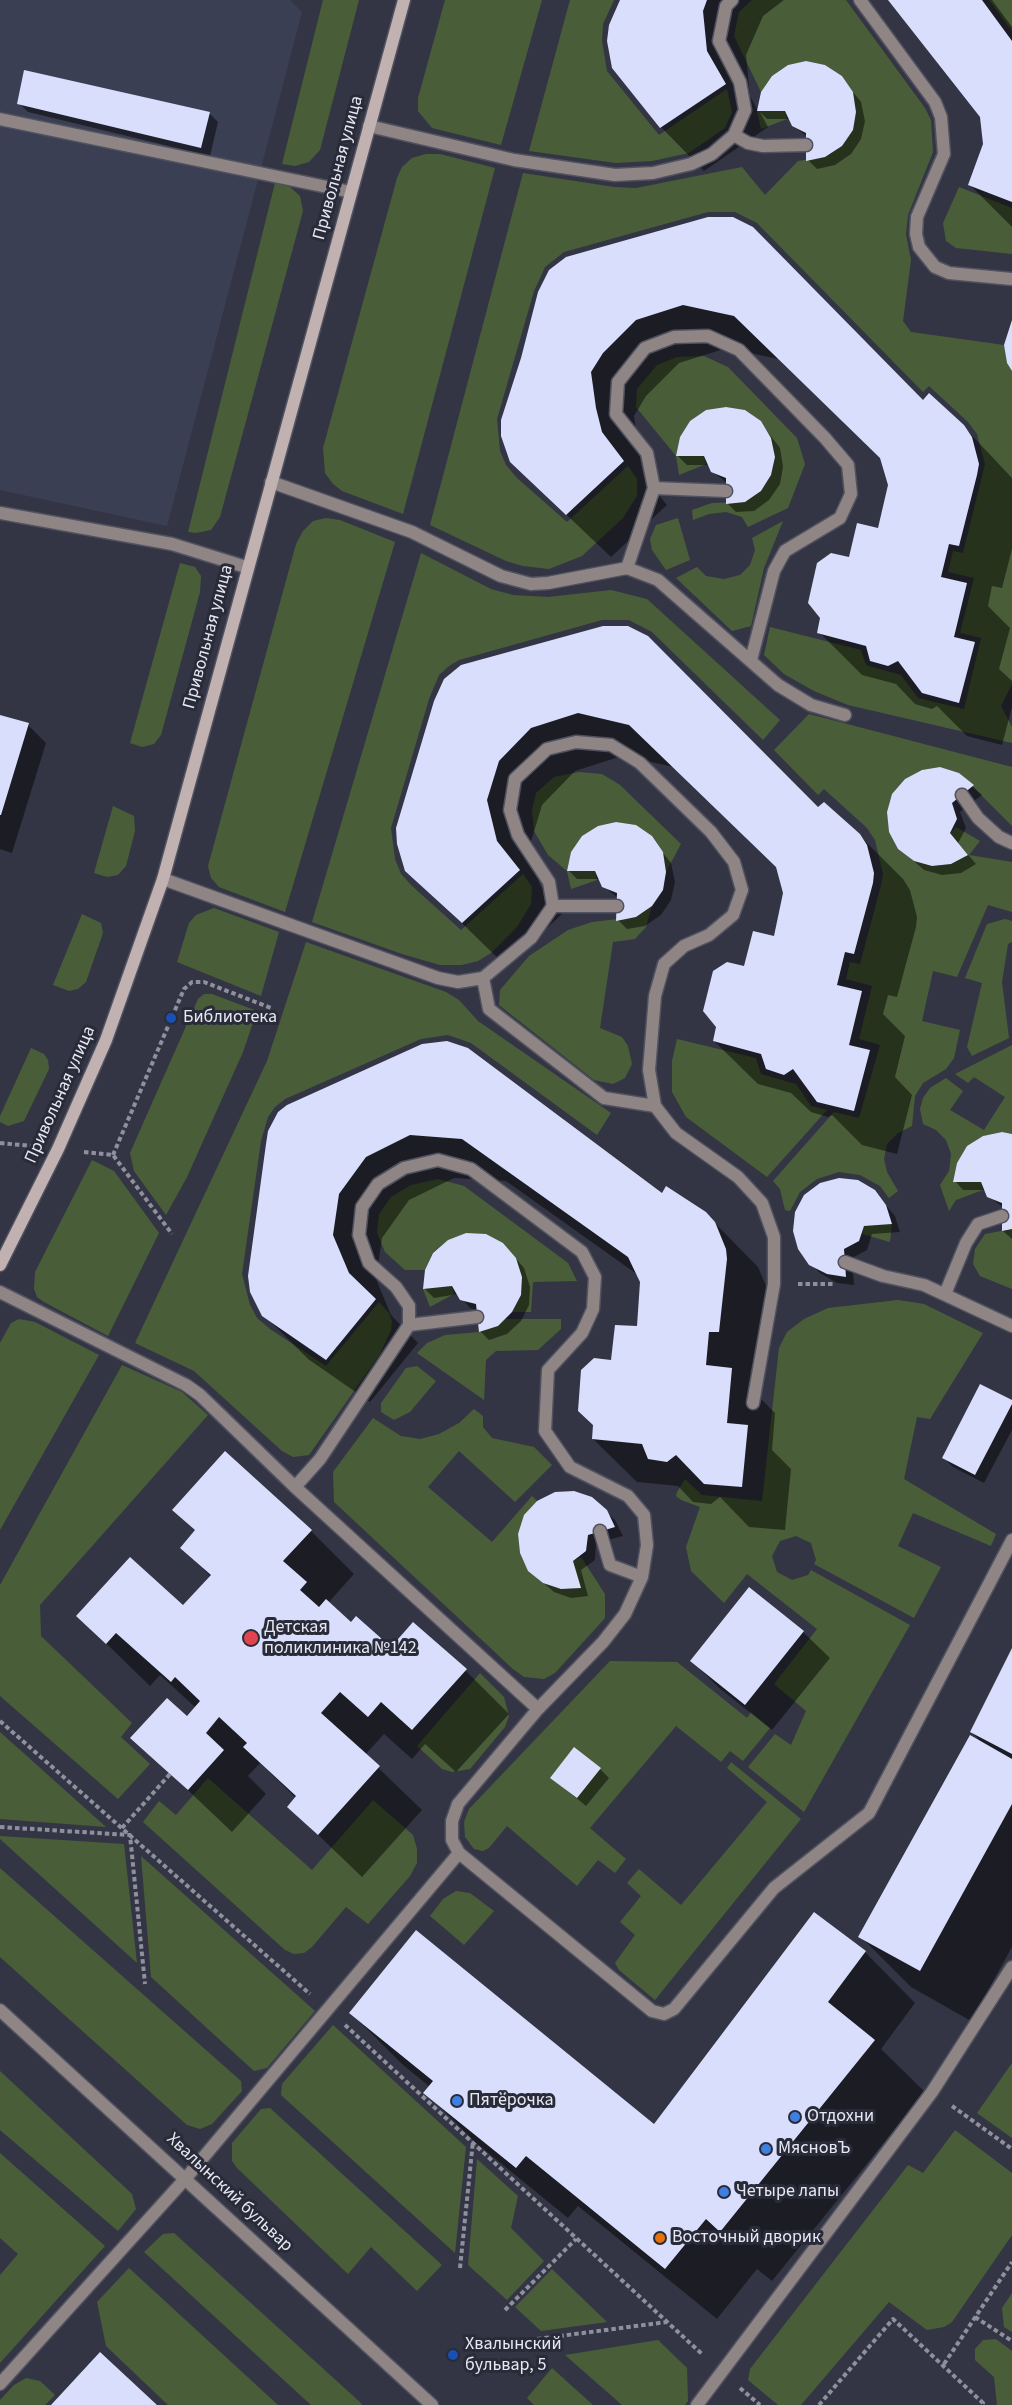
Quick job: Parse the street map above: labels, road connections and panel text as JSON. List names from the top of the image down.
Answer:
{
  "streets": {
    "main road": ["Привольная улица"],
    "street": ["Хвалынский бульвар"]
  },
  "places": [
    "Библиотека",
    "Детская поликлиника №142",
    "Пятёрочка",
    "Отдохни",
    "МясновЪ",
    "Четыре лапы",
    "Восточный дворик",
    "Хвалынский бульвар, 5"
  ]
}
